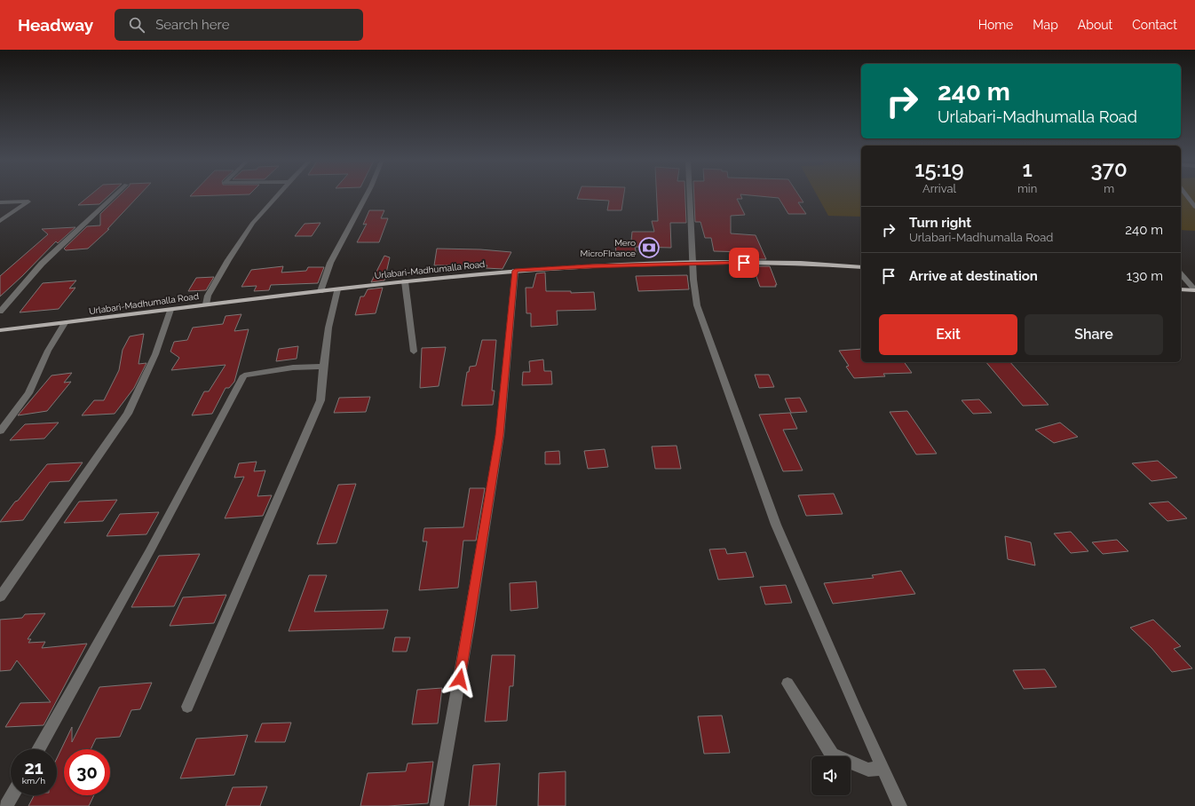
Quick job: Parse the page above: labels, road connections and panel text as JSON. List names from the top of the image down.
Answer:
{
  "streets": {
    "main road": ["Urlabari-Madhumalla Road"]
  },
  "places": {
    "bank": ["Mero MicroFInance"]
  },
  "page": {
    "header": "Headway",
    "search": "Search here",
    "nav": [
      "Home",
      "Map",
      "About",
      "Contact"
    ],
    "turn": ["240 m", "Urlabari-Madhumalla Road"],
    "eta": [
      "15:19",
      "Arrival",
      "1",
      "min",
      "370",
      "m"
    ],
    "list": [
      {
        "name": "Turn right",
        "note": "Urlabari-Madhumalla Road",
        "value": "240 m"
      },
      {
        "name": "Arrive at destination",
        "value": "130 m"
      }
    ],
    "buttons": ["Exit", "Share"],
    "speed": "21 km/h",
    "limit": "30"
  }
}
